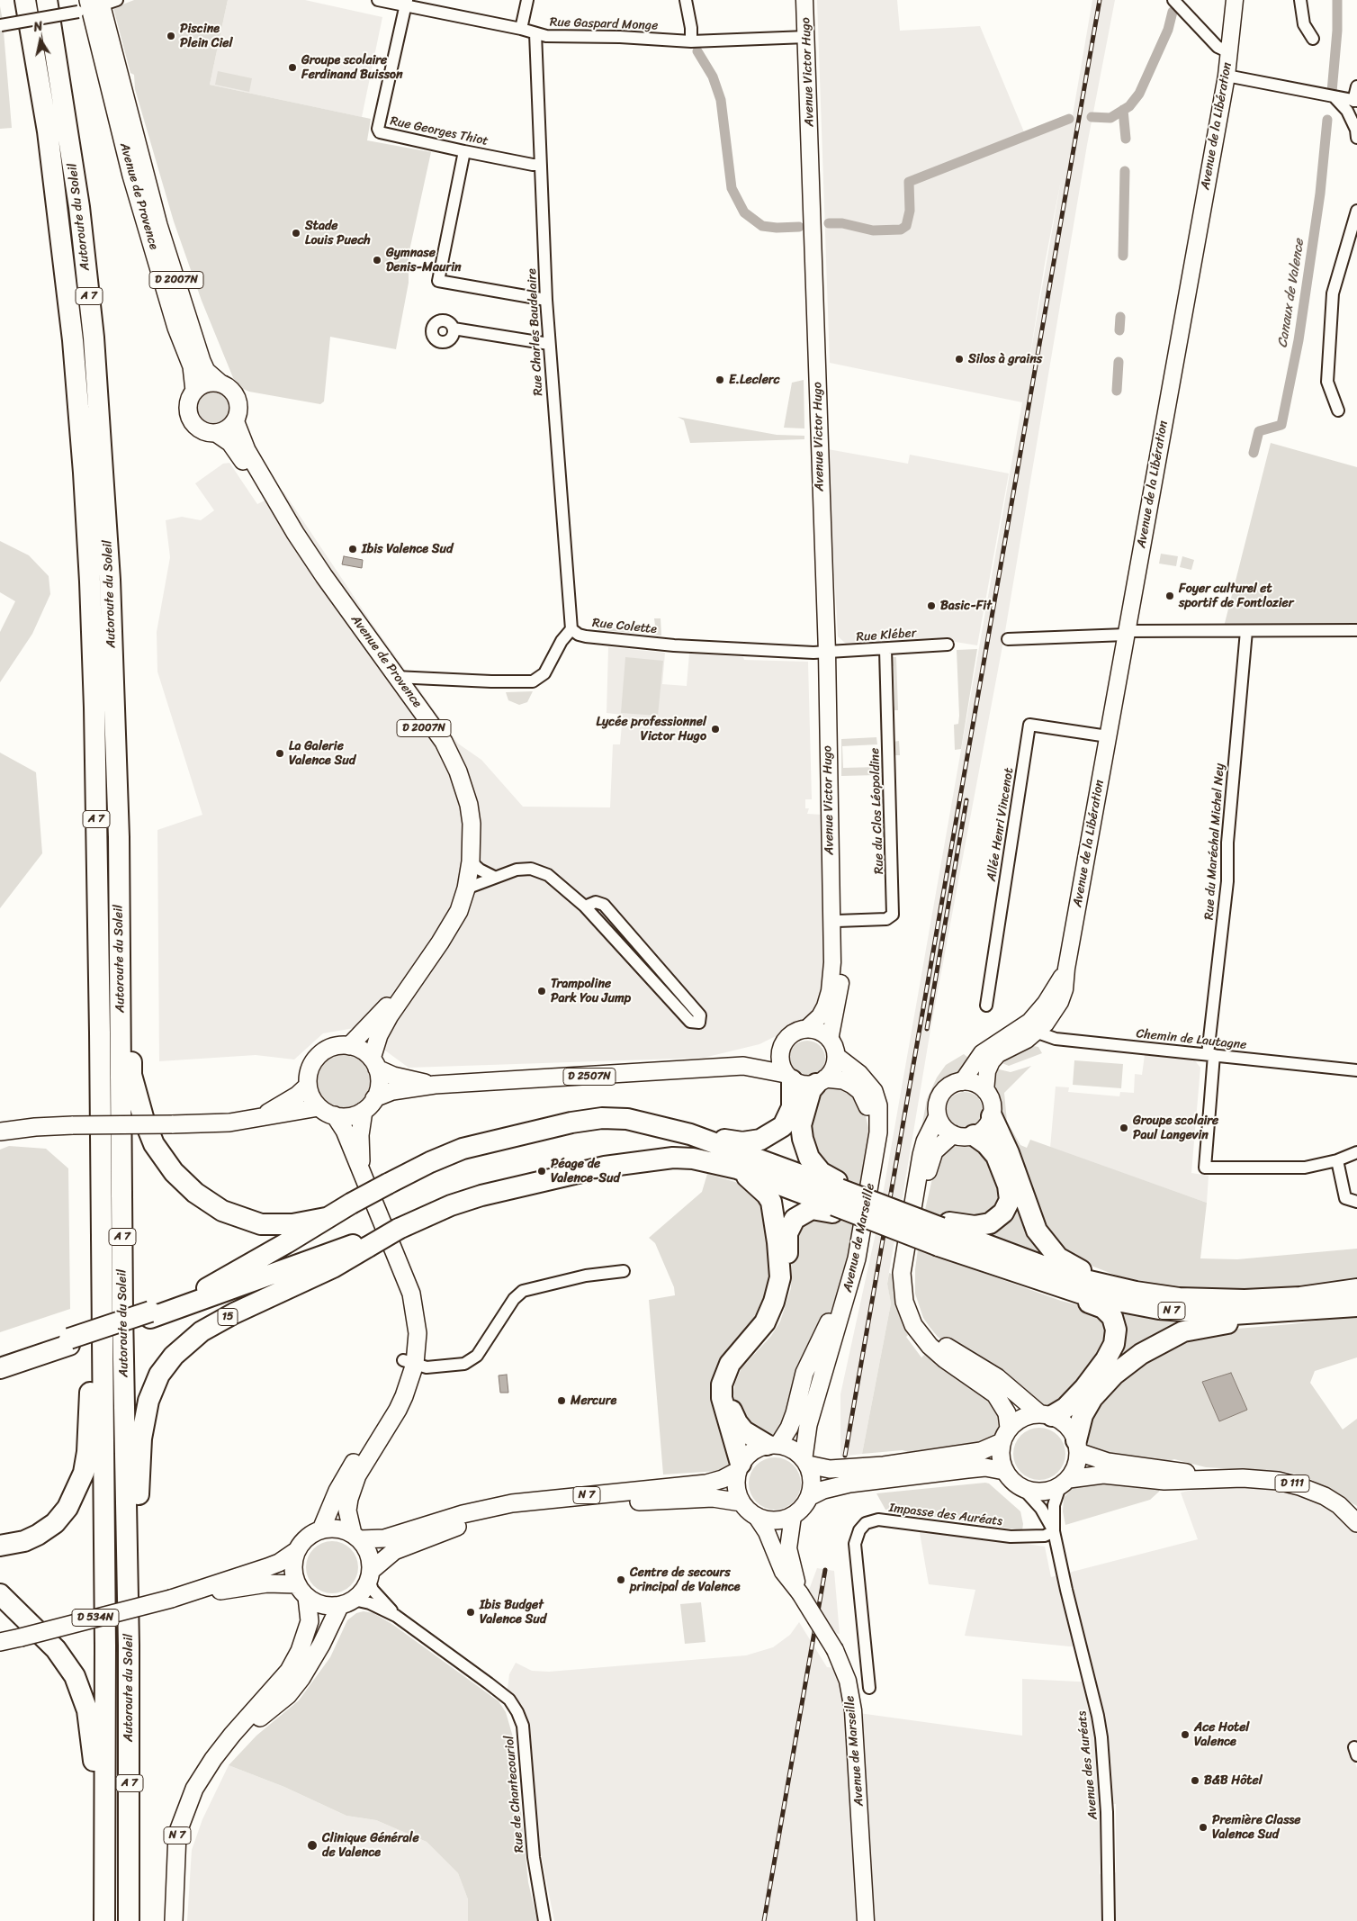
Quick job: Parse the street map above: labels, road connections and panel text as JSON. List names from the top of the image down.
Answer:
{
  "streets": {
    "highway": [
      "Autoroute du Soleil",
      "A 7",
      "N 7",
      "15"
    ],
    "main road": [
      "Avenue Victor Hugo",
      "Avenue de la Libération",
      "Avenue de Provence",
      "D 2007N",
      "D 2507N",
      "Avenue de Marseille",
      "D 111",
      "D 534N"
    ],
    "street": [
      "Rue Gaspard Monge",
      "Rue Georges Thiot",
      "Rue Charles Baudelaire",
      "Rue Colette",
      "Rue Kléber",
      "Rue du Clos Léopoldine",
      "Allée Henri Vincenot",
      "Rue du Maréchal Michel Ney",
      "Chemin de Lautagne",
      "Impasse des Auréats",
      "Avenue des Auréats",
      "Rue de Chantecouriol"
    ]
  },
  "crossings": [
    ["Rue Gaspard Monge", "Avenue Victor Hugo"],
    ["Rue Gaspard Monge", "Rue Georges Thiot"],
    ["Rue Gaspard Monge", "Rue Charles Baudelaire"],
    ["Avenue Victor Hugo", "Rue Colette"],
    ["Avenue Victor Hugo", "Rue Kléber"],
    ["Avenue Victor Hugo", "Rue du Clos Léopoldine"],
    ["Avenue Victor Hugo", "D 2507N"],
    ["Avenue Victor Hugo", "Avenue de Marseille"],
    ["Avenue de la Libération", "Allée Henri Vincenot"],
    ["Avenue de la Libération", "Chemin de Lautagne"],
    ["Avenue de la Libération", "N 7"],
    ["Rue Georges Thiot", "Rue Charles Baudelaire"],
    ["Avenue de Provence", "D 2507N"],
    ["Autoroute du Soleil", "15"],
    ["Rue Charles Baudelaire", "Rue Colette"],
    ["Rue Colette", "Rue Kléber"],
    ["Rue Kléber", "Rue du Clos Léopoldine"],
    ["Rue du Maréchal Michel Ney", "Chemin de Lautagne"],
    ["D 2507N", "Avenue de Marseille"],
    ["Avenue de Marseille", "N 7"],
    ["N 7", "D 111"],
    ["N 7", "D 534N"],
    ["N 7", "Avenue des Auréats"],
    ["N 7", "Rue de Chantecouriol"],
    ["D 111", "Avenue des Auréats"],
    ["Impasse des Auréats", "Avenue des Auréats"],
    ["D 534N", "Rue de Chantecouriol"]
  ],
  "water": ["Canaux de Valence"],
  "places": [
    "Piscine Plein Ciel",
    "Groupe scolaire Ferdinand Buisson",
    "Stade Louis Puech",
    "Gymnase Denis-Maurin",
    "Silos à grains",
    "E.Leclerc",
    "Ibis Valence Sud",
    "Foyer culturel et sportif de Fontlozier",
    "Basic-Fit",
    "Lycée professionnel Victor Hugo",
    "La Galerie Valence Sud",
    "Trampoline Park You Jump",
    "Groupe scolaire Paul Langevin",
    "Péage de Valence-Sud",
    "Mercure",
    "Centre de secours principal de Valence",
    "Ibis Budget Valence Sud",
    "Ace Hotel Valence",
    "B&B Hôtel",
    "Première Classe Valence Sud",
    "Clinique Générale de Valence"
  ],
  "north": "top"
}
